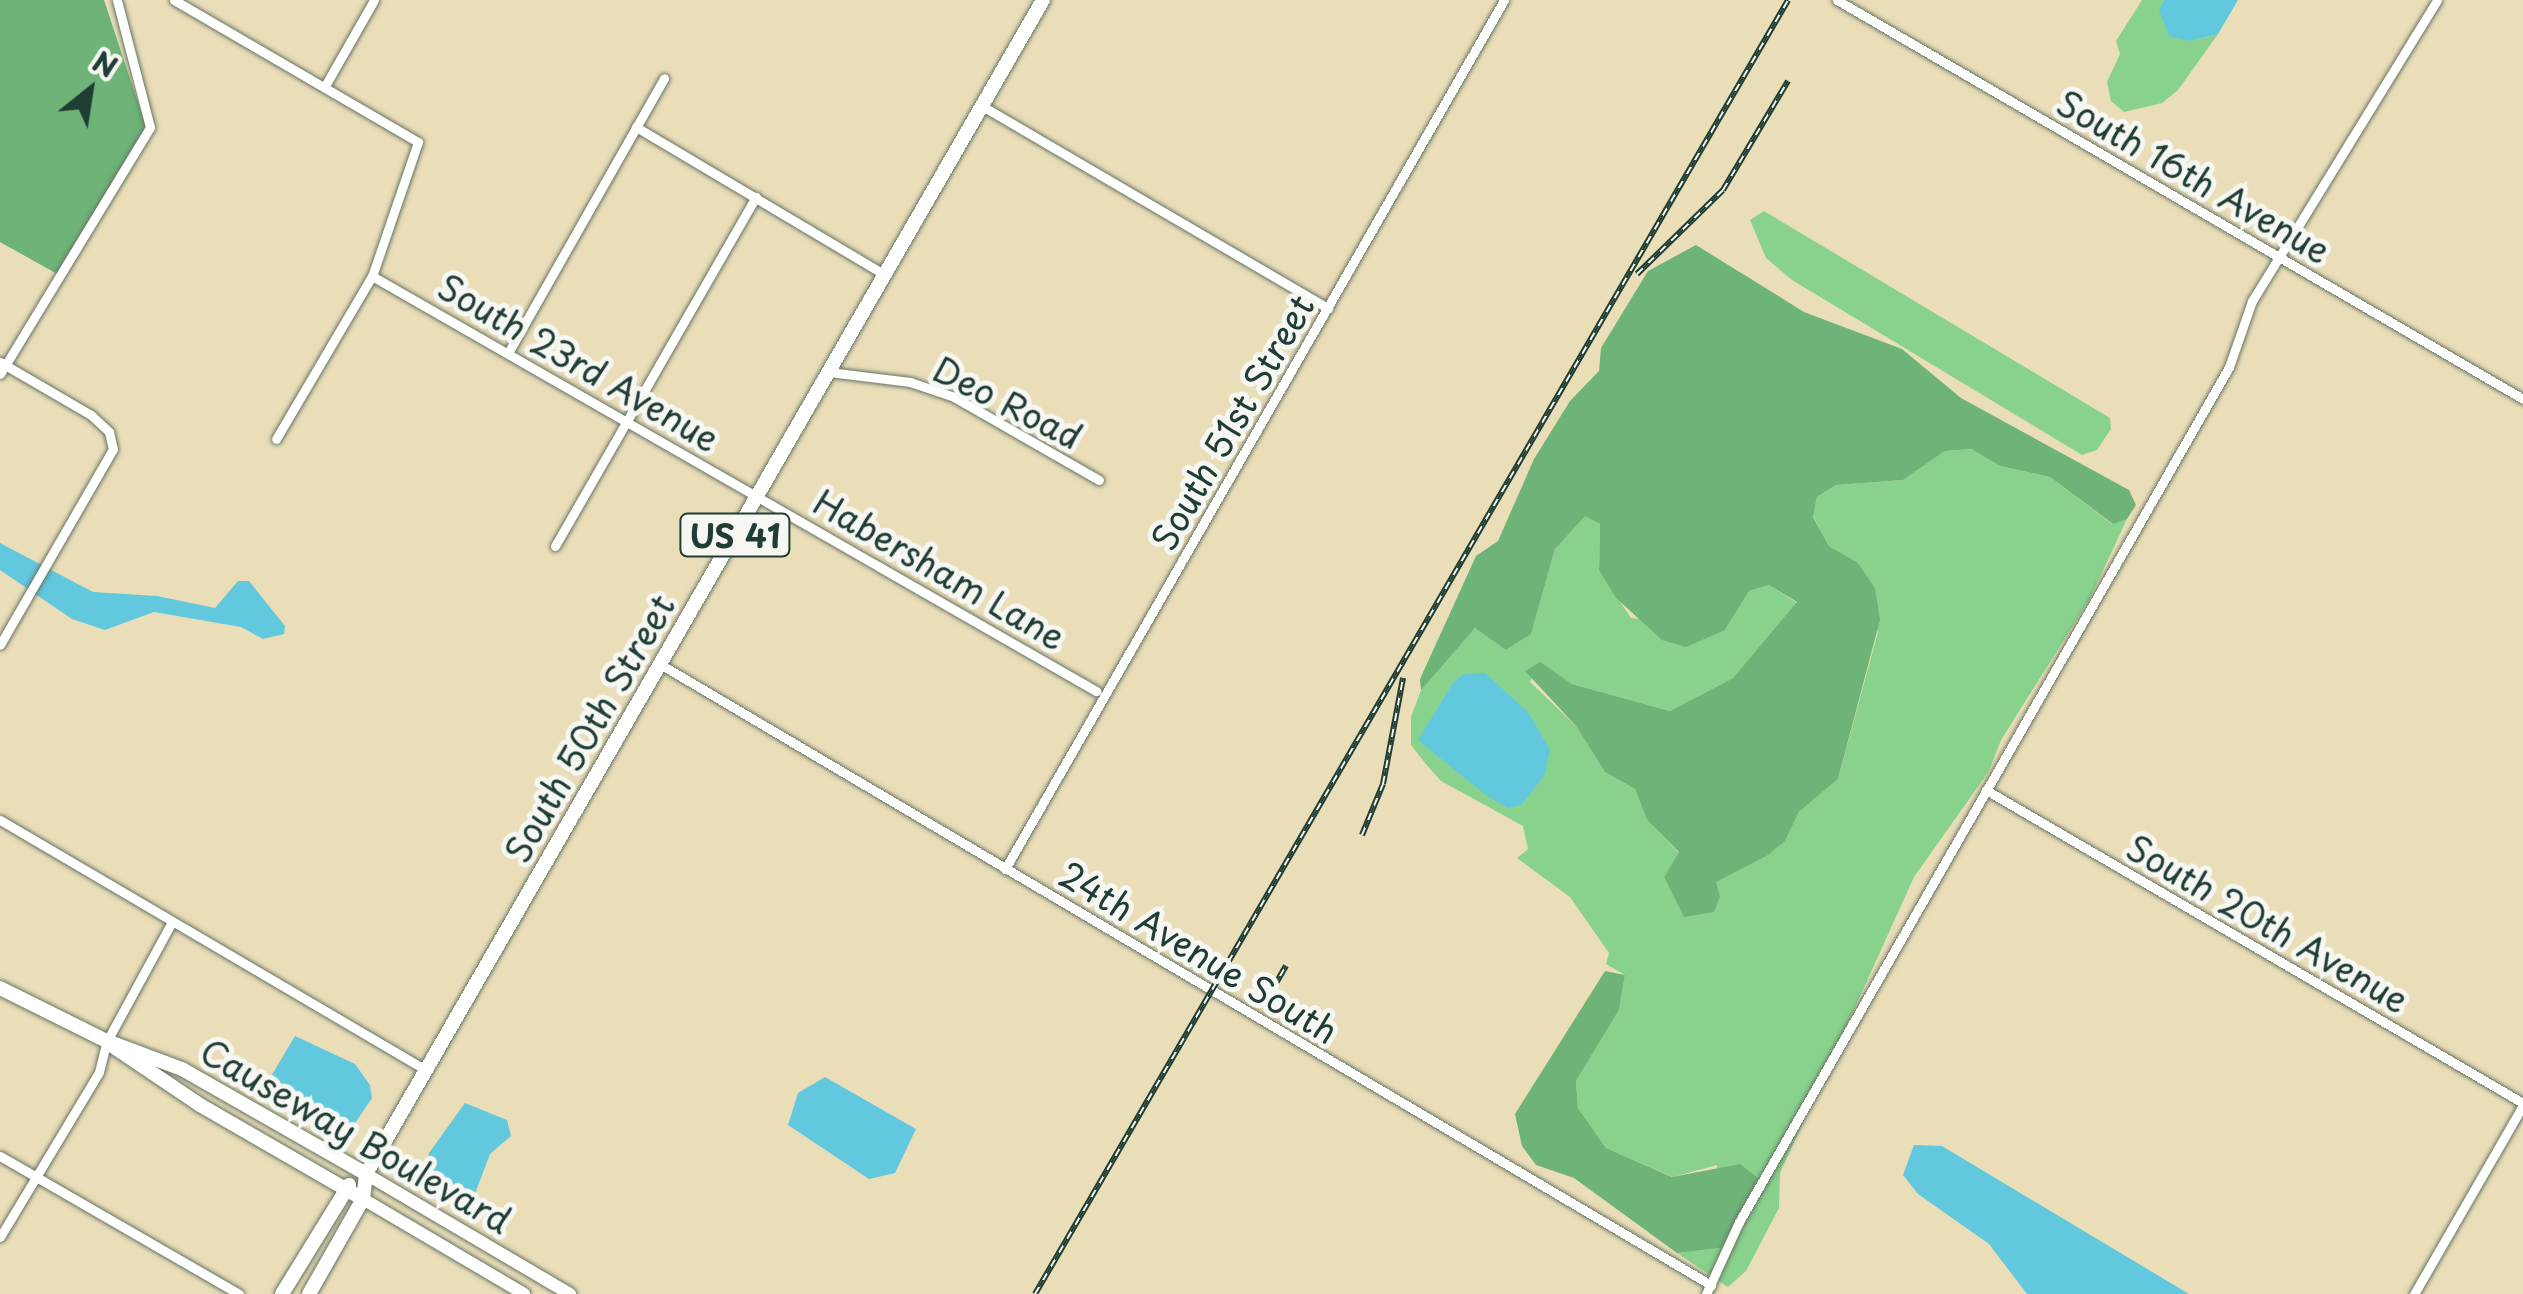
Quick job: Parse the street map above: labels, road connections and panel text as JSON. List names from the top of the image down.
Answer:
{
  "streets": {
    "main road": ["US 41", "South 50th Street", "Causeway Boulevard"],
    "street": [
      "South 16th Avenue",
      "South 23rd Avenue",
      "Deo Road",
      "South 51st Street",
      "Habersham Lane",
      "South 20th Avenue",
      "24th Avenue South"
    ]
  },
  "crossings": [
    ["South 23rd Avenue", "Habersham Lane"],
    ["South 23rd Avenue", "South 50th Street"],
    ["Deo Road", "South 50th Street"],
    ["South 51st Street", "24th Avenue South"],
    ["Habersham Lane", "South 50th Street"],
    ["South 50th Street", "24th Avenue South"],
    ["South 50th Street", "Causeway Boulevard"]
  ],
  "north": "top right"
}
